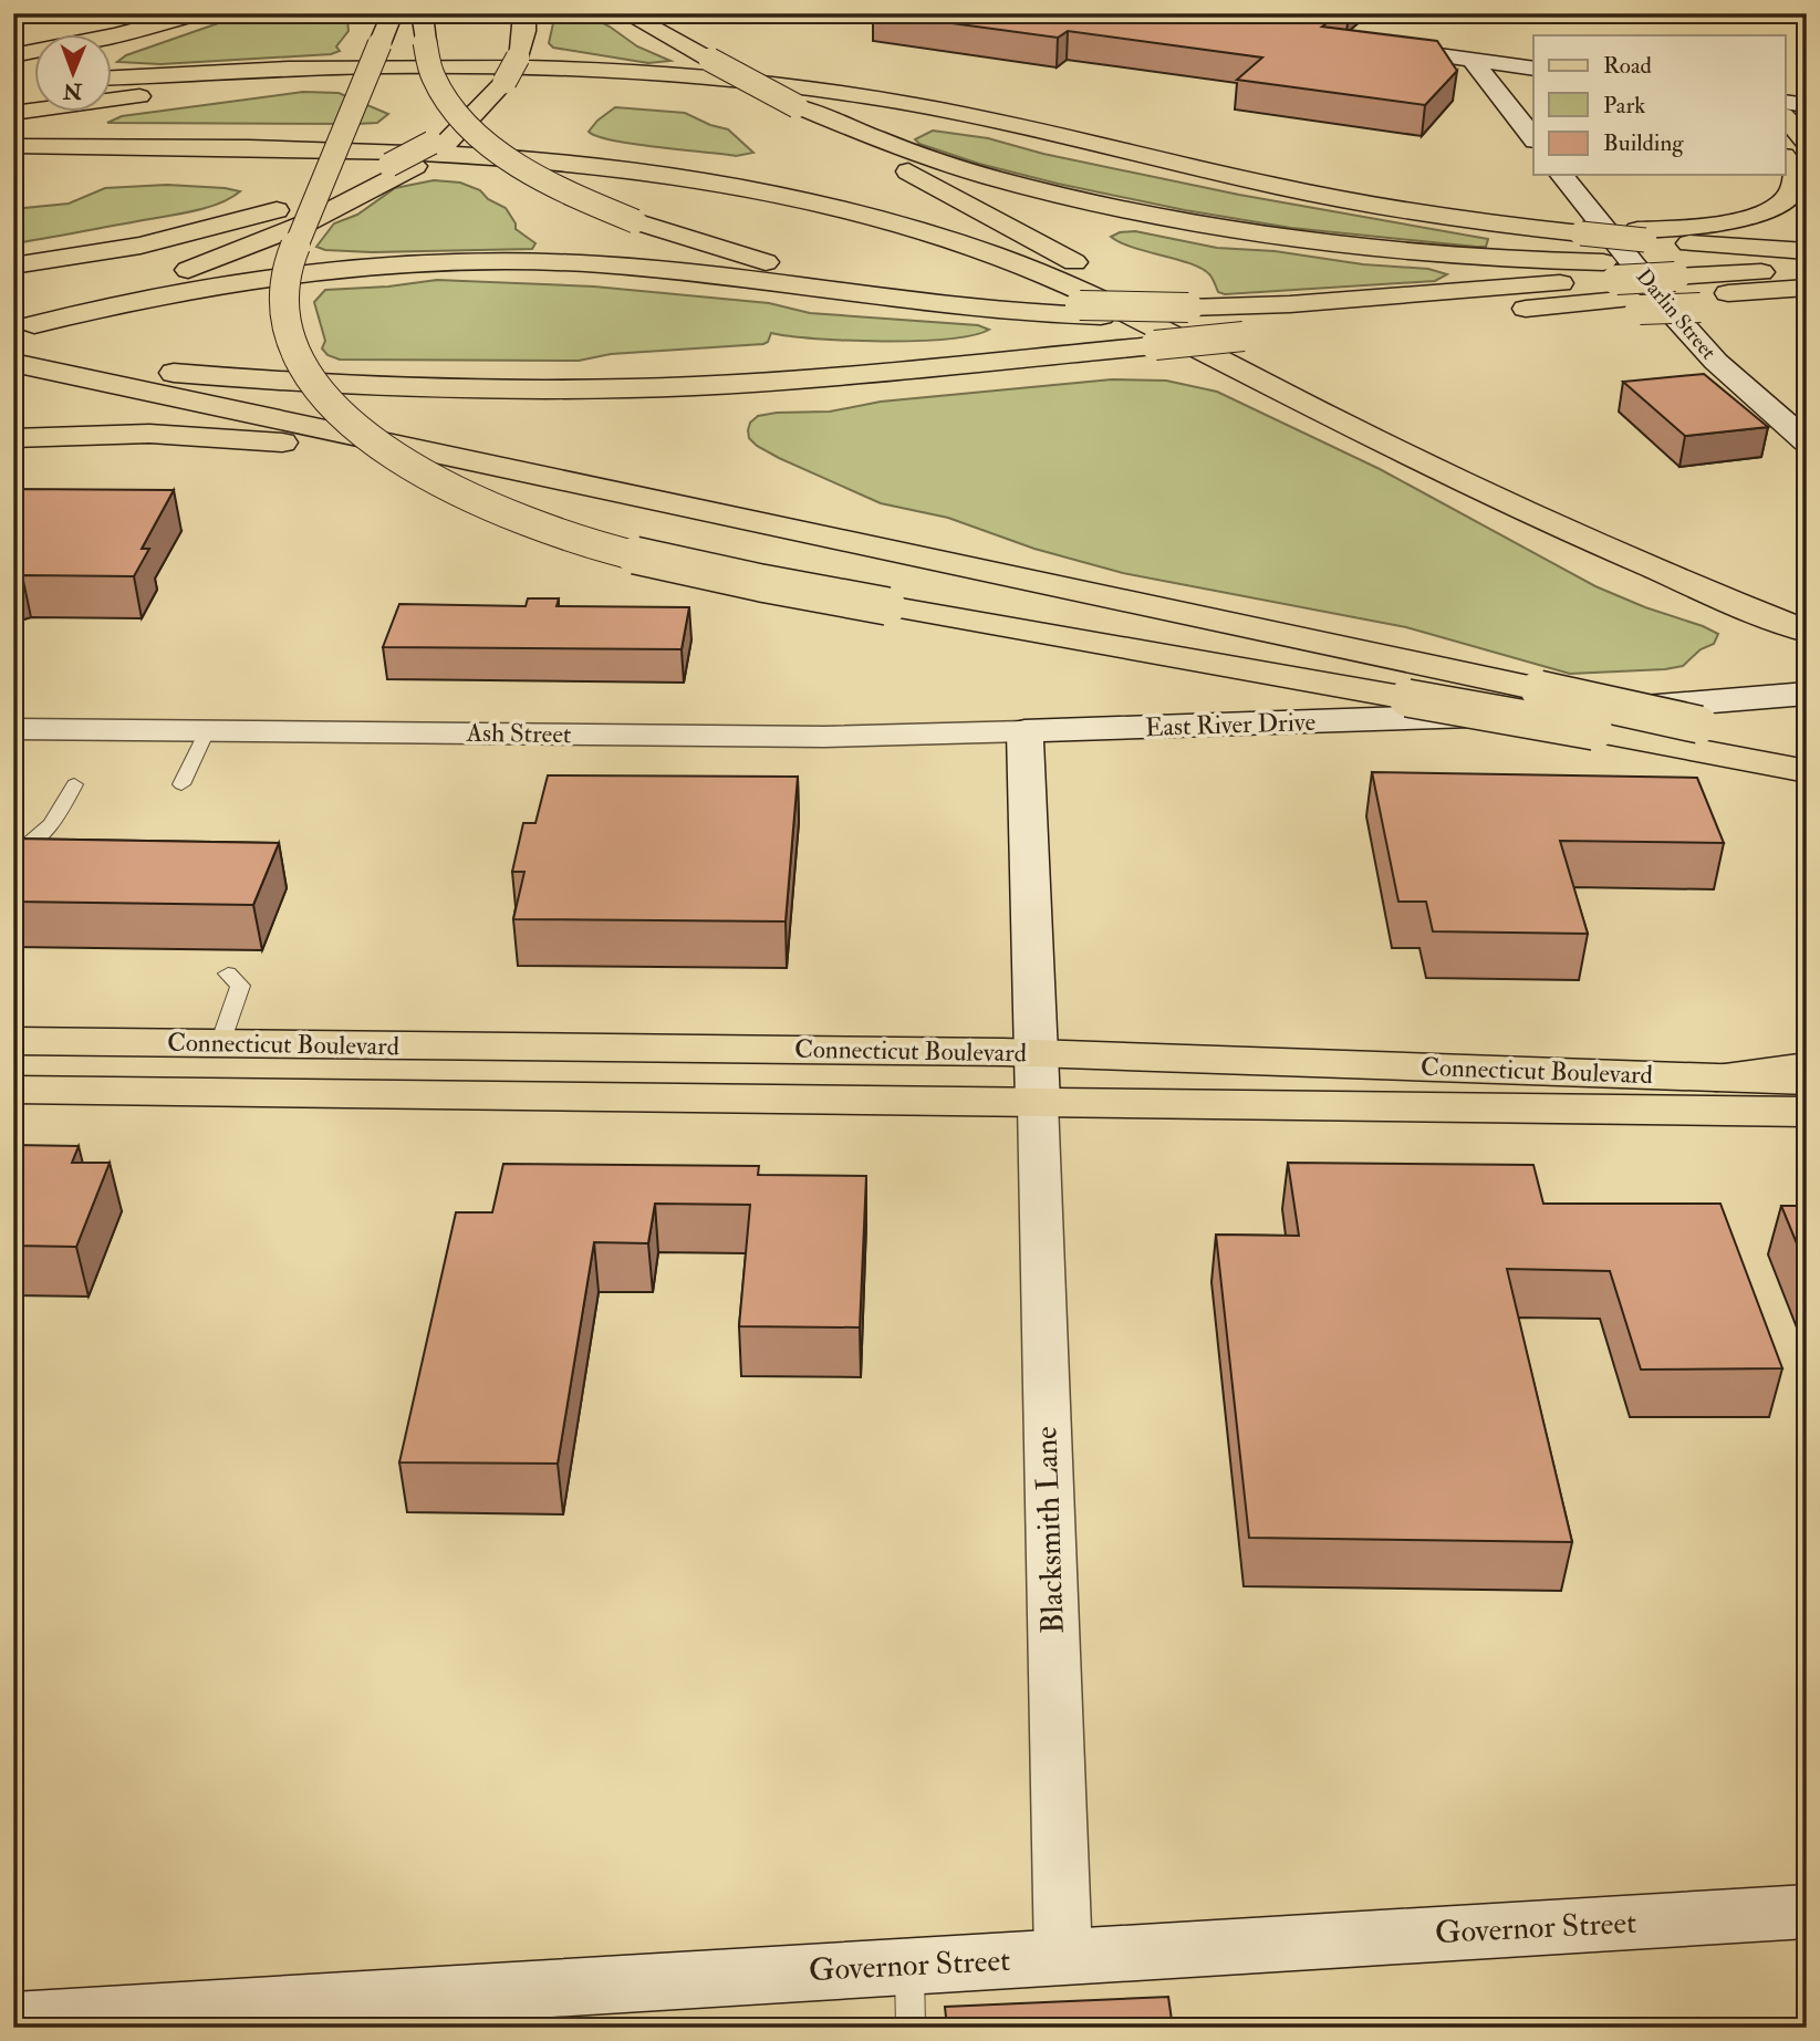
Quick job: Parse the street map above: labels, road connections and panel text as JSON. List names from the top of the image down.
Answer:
{
  "streets": {
    "main road": [
      "Darlin Street",
      "East River Drive",
      "Connecticut Boulevard",
      "Governor Street"
    ],
    "street": ["Ash Street", "Blacksmith Lane"]
  },
  "crossings": [
    ["East River Drive", "Ash Street"],
    ["Connecticut Boulevard", "Blacksmith Lane"],
    ["Blacksmith Lane", "Governor Street"]
  ],
  "legend": ["Road", "Park", "Building"],
  "north": "bottom"
}
